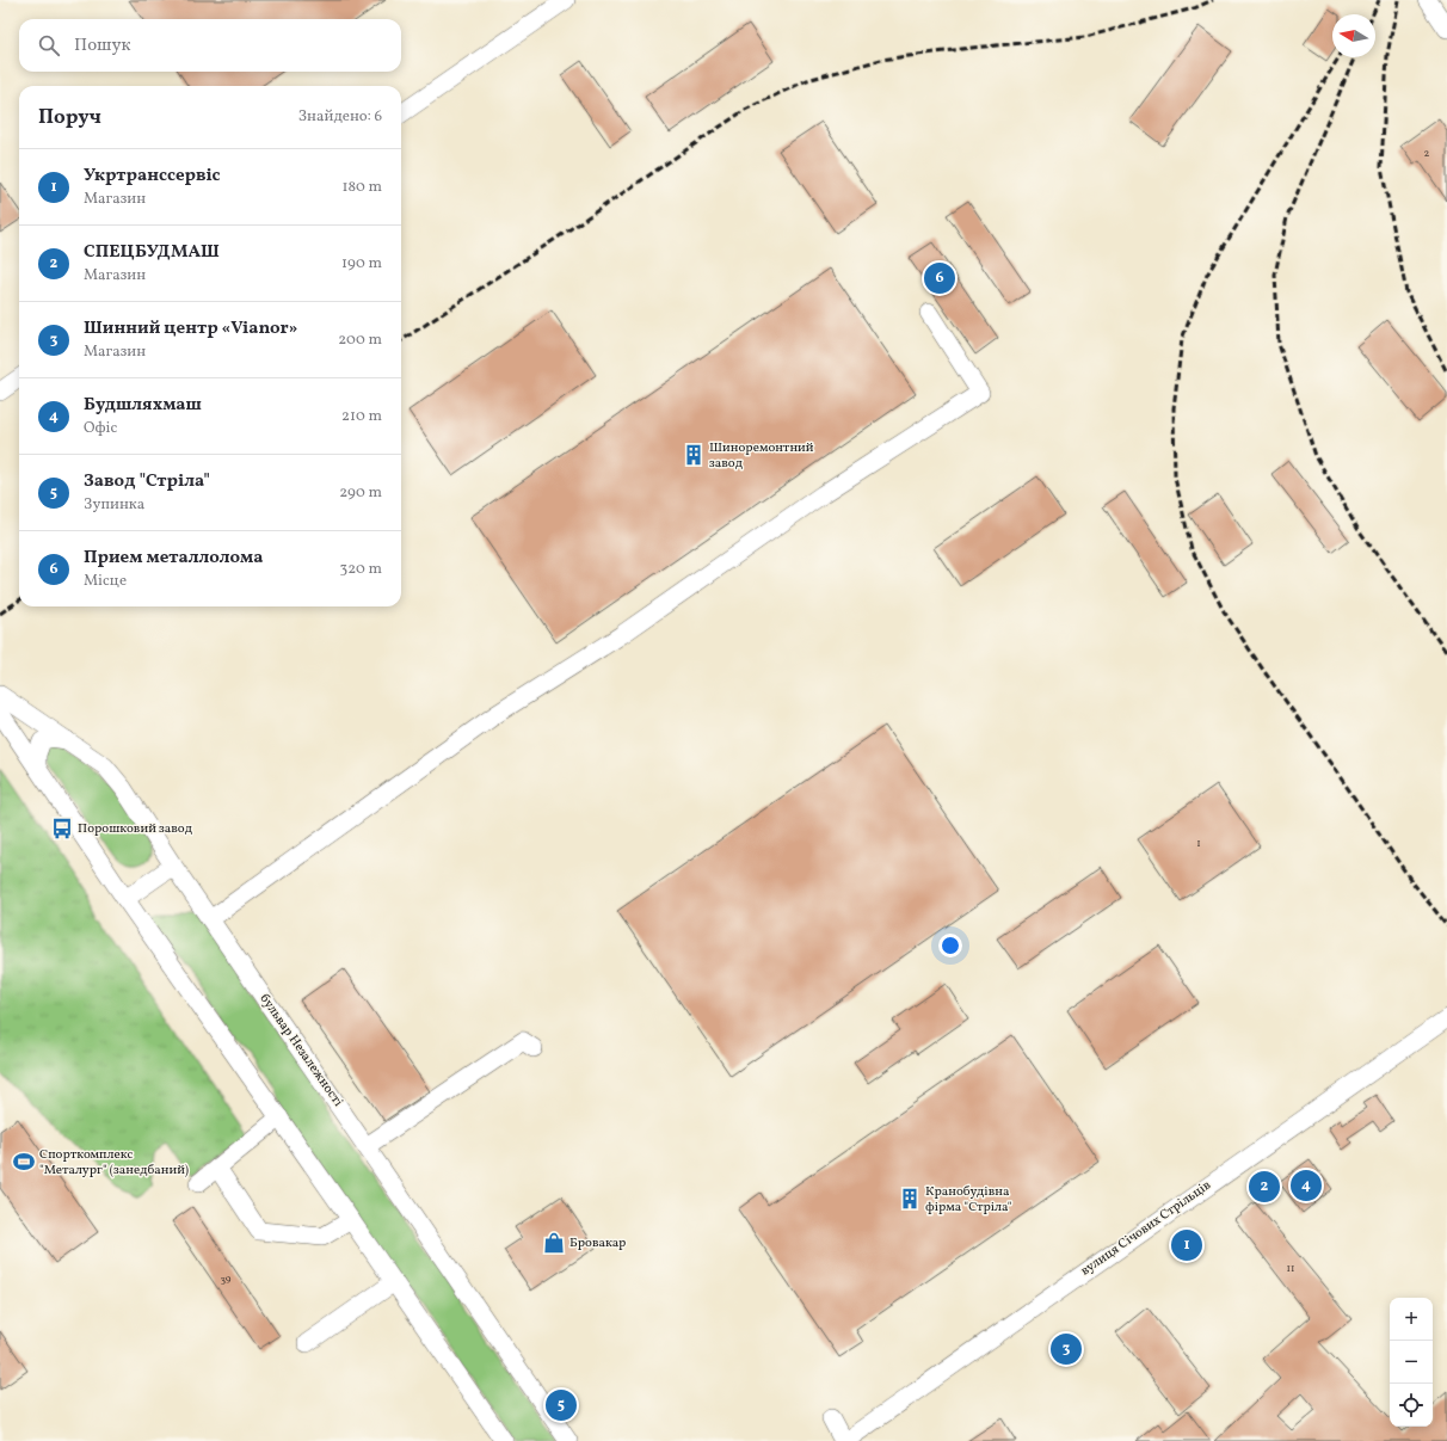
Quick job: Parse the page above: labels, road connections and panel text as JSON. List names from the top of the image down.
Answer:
{
  "streets": {
    "street": ["бульвар Незалежності", "вулиця Січових Стрільців"]
  },
  "places": {
    "building": ["Шиноремонтний завод", "Кранобудівна фірма \"Стріла\""],
    "bus stop": ["Порошковий завод"],
    "sports": ["Спорткомплекс \"Металург\" (занедбаний)"],
    "shop": ["Бровакар"]
  },
  "house_numbers": [
    "2",
    "1",
    "11",
    "39"
  ],
  "north": "left",
  "page": {
    "search": "Пошук",
    "heading": ["Поруч", "Знайдено: 6"],
    "list": [
      {
        "mark": "1",
        "name": "Укртранссервіс",
        "note": "Магазин",
        "value": "180 m"
      },
      {
        "mark": "2",
        "name": "СПЕЦБУДМАШ",
        "note": "Магазин",
        "value": "190 m"
      },
      {
        "mark": "3",
        "name": "Шинний центр «Vianor»",
        "note": "Магазин",
        "value": "200 m"
      },
      {
        "mark": "4",
        "name": "Будшляхмаш",
        "note": "Офіс",
        "value": "210 m"
      },
      {
        "mark": "5",
        "name": "Завод \"Стріла\"",
        "note": "Зупинка",
        "value": "290 m"
      },
      {
        "mark": "6",
        "name": "Прием металлолома",
        "note": "Місце",
        "value": "320 m"
      }
    ],
    "pins": [
      "6",
      "4",
      "2",
      "1",
      "3",
      "5"
    ],
    "map_buttons": ["+", "−"]
  }
}
